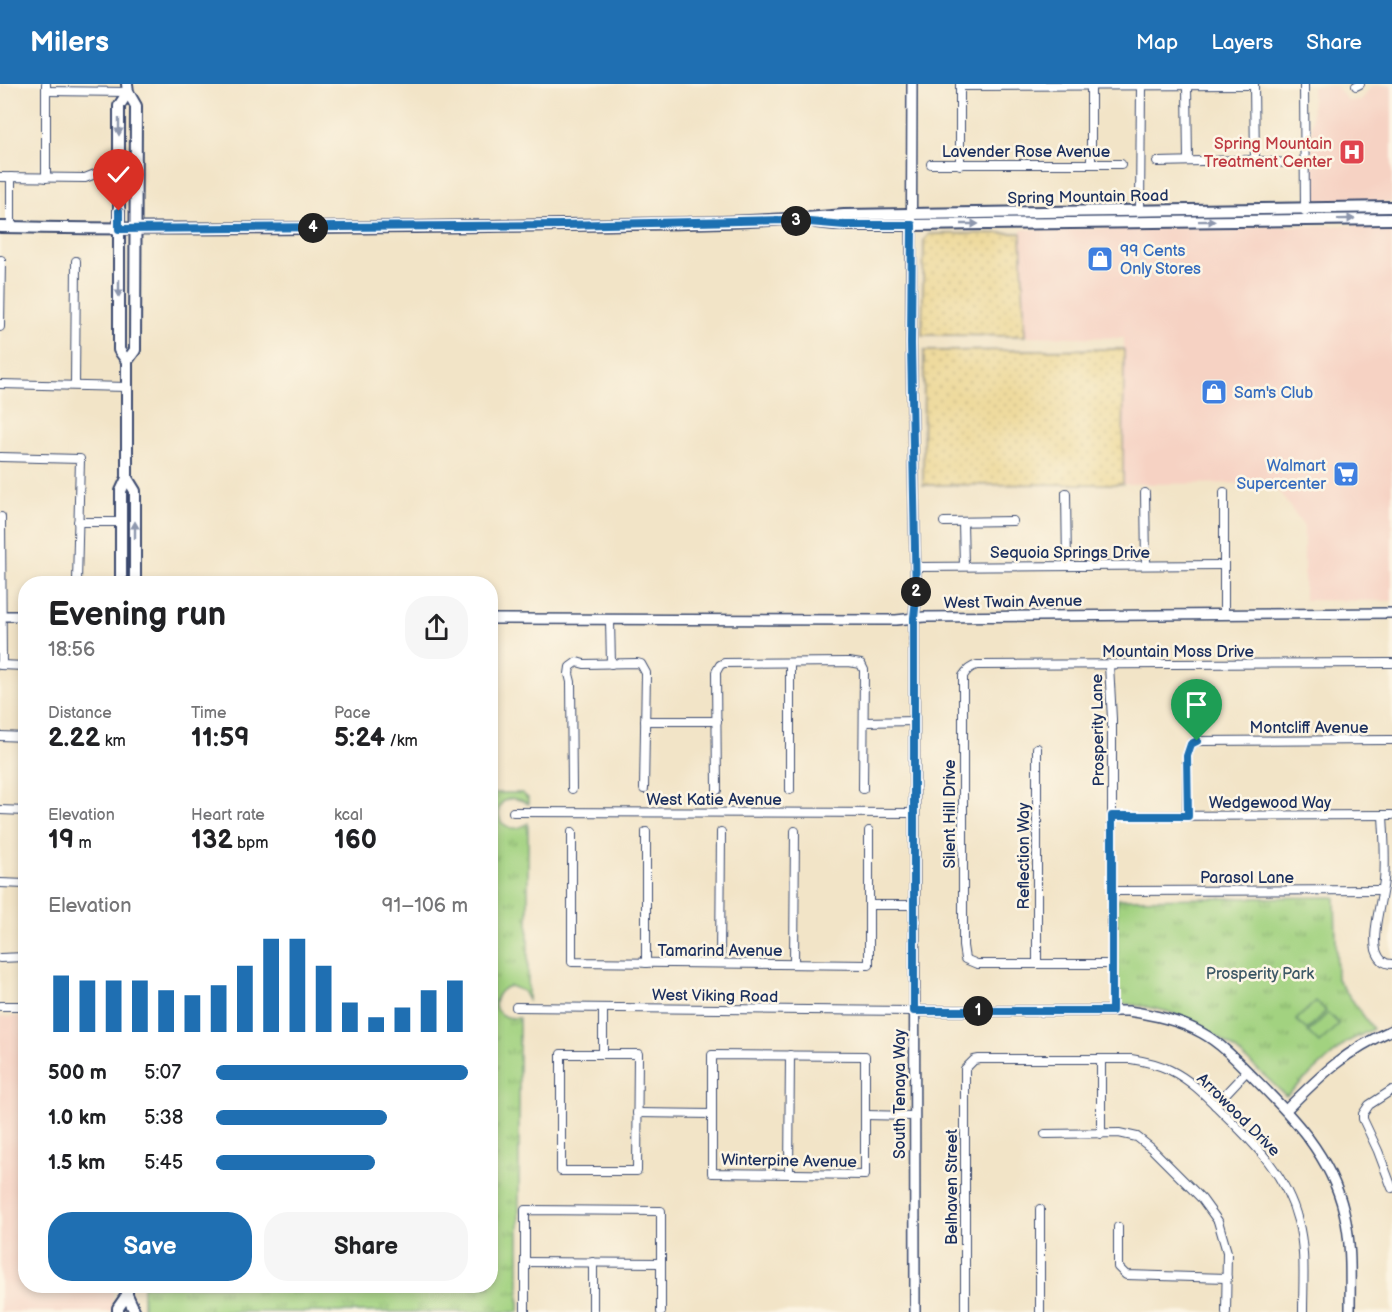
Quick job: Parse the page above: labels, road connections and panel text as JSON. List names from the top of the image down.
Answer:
{
  "streets": {
    "main road": ["Spring Mountain Road"],
    "street": [
      "Lavender Rose Avenue",
      "Sequoia Springs Drive",
      "West Twain Avenue",
      "Mountain Moss Drive",
      "Montcliff Avenue",
      "Prosperity Lane",
      "West Katie Avenue",
      "Wedgewood Way",
      "Silent Hill Drive",
      "Reflection Way",
      "Parasol Lane",
      "Tamarind Avenue",
      "West Viking Road",
      "South Tenaya Way",
      "Arrowood Drive",
      "Winterpine Avenue",
      "Belhaven Street"
    ]
  },
  "crossings": [
    ["Spring Mountain Road", "South Tenaya Way"],
    ["Sequoia Springs Drive", "South Tenaya Way"],
    ["West Twain Avenue", "South Tenaya Way"],
    ["Mountain Moss Drive", "Prosperity Lane"],
    ["Mountain Moss Drive", "Silent Hill Drive"],
    ["Montcliff Avenue", "Wedgewood Way"],
    ["Prosperity Lane", "Wedgewood Way"],
    ["Prosperity Lane", "Parasol Lane"],
    ["West Katie Avenue", "South Tenaya Way"],
    ["Silent Hill Drive", "Reflection Way"],
    ["West Viking Road", "South Tenaya Way"],
    ["Arrowood Drive", "Belhaven Street"]
  ],
  "parks": ["Prosperity Park"],
  "places": {
    "hospital": ["Spring Mountain Treatment Center"],
    "shop": ["99 Cents Only Stores", "Sam's Club"],
    "supermarket": ["Walmart Supercenter"]
  },
  "page": {
    "header": "Milers",
    "nav": ["Map", "Layers", "Share"],
    "pins": [
      "3",
      "4",
      "2",
      "1"
    ],
    "heading": ["Evening run", "18:56"],
    "stats": [
      ["Distance", "2.22 km"],
      ["Time", "11:59"],
      ["Pace", "5:24 /km"],
      ["Elevation", "19 m"],
      ["Heart rate", "132 bpm"],
      ["kcal", "160"]
    ],
    "chart": ["Elevation", "91–106 m"],
    "list": [
      {
        "name": "500 m",
        "note": "5:07"
      },
      {
        "name": "1.0 km",
        "note": "5:38"
      },
      {
        "name": "1.5 km",
        "note": "5:45"
      }
    ],
    "buttons": ["Save", "Share"]
  }
}
